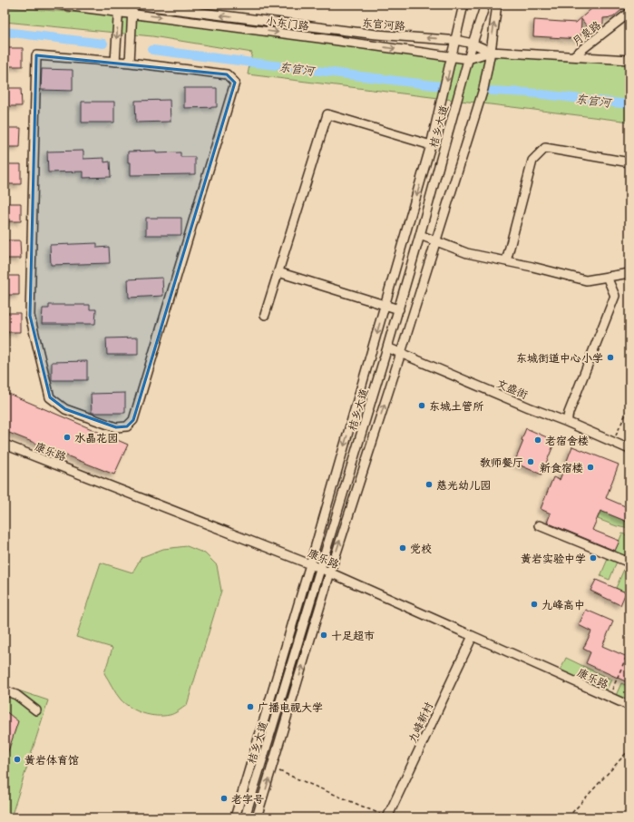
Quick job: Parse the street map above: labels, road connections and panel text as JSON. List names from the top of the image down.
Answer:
{
  "streets": {
    "street": [
      "小东门路",
      "东官河路",
      "月泉路",
      "桔乡大道",
      "文盛街",
      "康乐路",
      "九峰新村"
    ]
  },
  "crossings": [
    ["小东门路", "东官河路"],
    ["小东门路", "桔乡大道"],
    ["东官河路", "月泉路"],
    ["东官河路", "桔乡大道"],
    ["桔乡大道", "文盛街"],
    ["桔乡大道", "康乐路"],
    ["康乐路", "九峰新村"]
  ],
  "one_way": ["小东门路", "东官河路"],
  "water": ["东官河"],
  "places": [
    "东城街道中心小学",
    "东城土管所",
    "水晶花园",
    "老宿舍楼",
    "教师餐厅",
    "新食宿楼",
    "慈光幼儿园",
    "党校",
    "黄岩实验中学",
    "九峰高中",
    "十足超市",
    "广播电视大学",
    "黄岩体育馆",
    "老字号"
  ]
}
